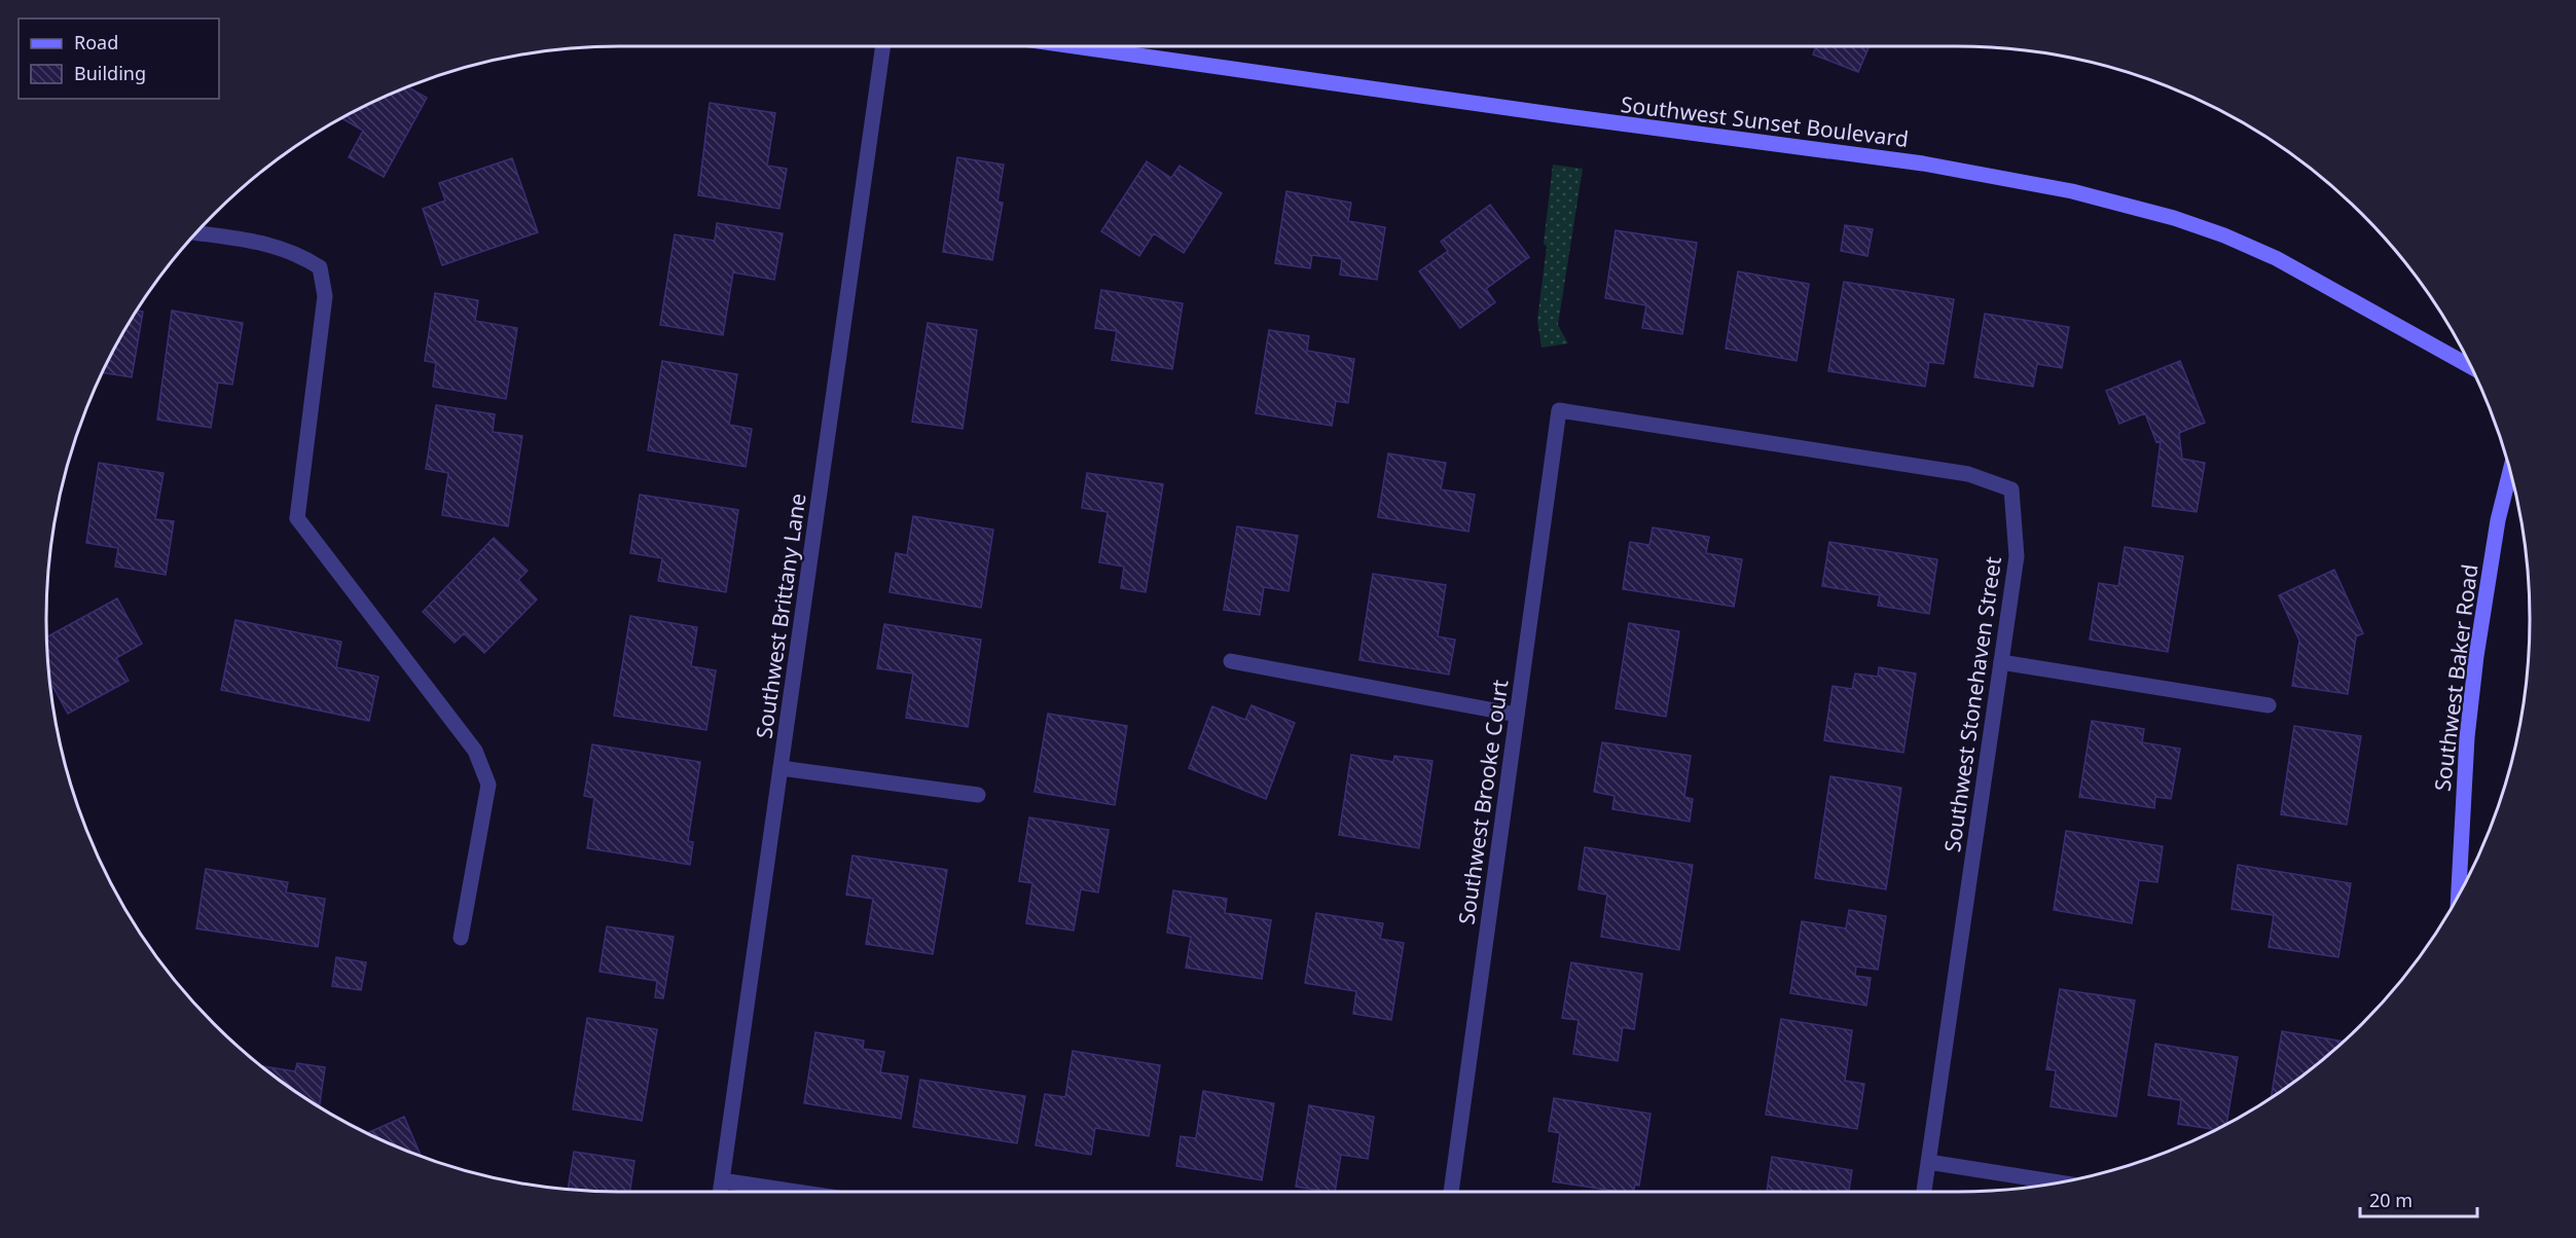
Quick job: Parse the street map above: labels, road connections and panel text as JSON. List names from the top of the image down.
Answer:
{
  "streets": {
    "main road": ["Southwest Sunset Boulevard", "Southwest Baker Road"],
    "street": ["Southwest Brittany Lane", "Southwest Stonehaven Street", "Southwest Brooke Court"]
  },
  "crossings": [
    ["Southwest Stonehaven Street", "Southwest Brooke Court"]
  ],
  "legend": ["Road", "Building"],
  "scale_bar": "20 m"
}
